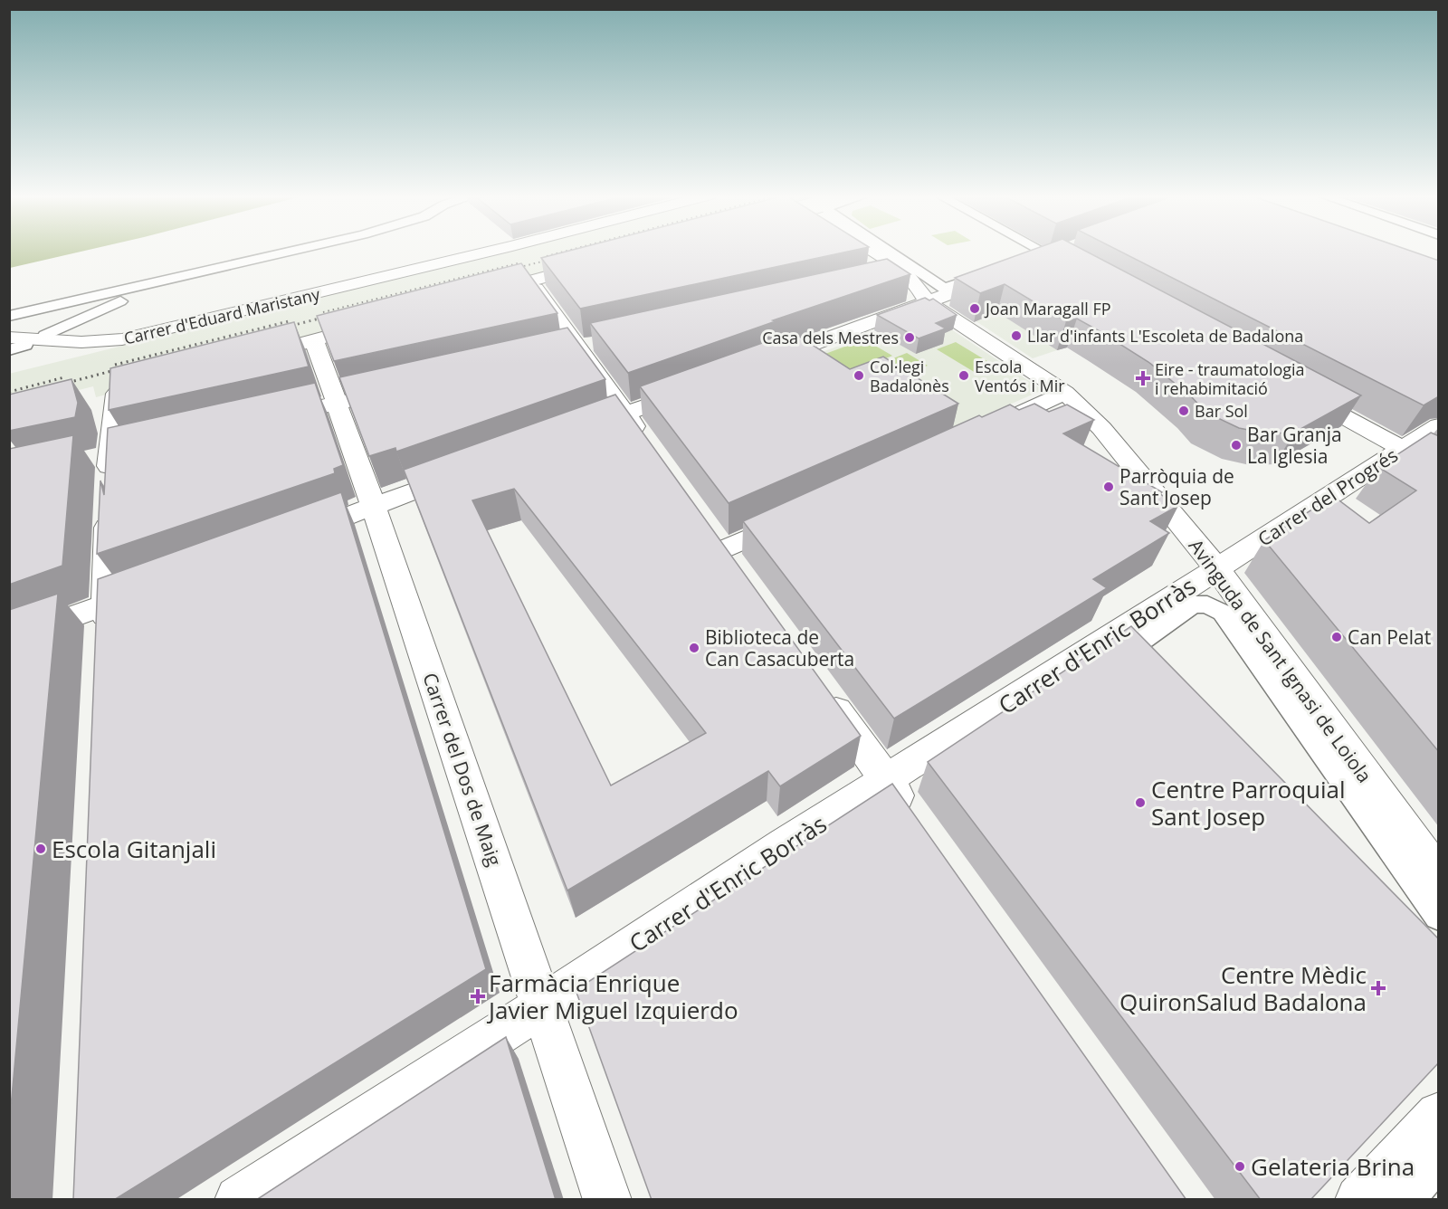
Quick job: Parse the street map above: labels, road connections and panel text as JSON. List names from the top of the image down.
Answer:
{
  "streets": {
    "street": [
      "Carrer d'Eduard Maristany",
      "Carrer del Progrés",
      "Carrer d'Enric Borràs",
      "Avinguda de Sant Ignasi de Loiola",
      "Carrer del Dos de Maig"
    ]
  },
  "crossings": [
    ["Carrer del Progrés", "Carrer d'Enric Borràs"],
    ["Carrer del Progrés", "Avinguda de Sant Ignasi de Loiola"],
    ["Carrer d'Enric Borràs", "Avinguda de Sant Ignasi de Loiola"],
    ["Carrer d'Enric Borràs", "Carrer del Dos de Maig"]
  ],
  "places": {
    "other": [
      "Joan Maragall FP",
      "Llar d'infants L'Escoleta de Badalona",
      "Casa dels Mestres",
      "Col·legi Badalonès",
      "Escola Ventós i Mir",
      "Bar Sol",
      "Bar Granja La Iglesia",
      "Parròquia de Sant Josep",
      "Can Pelat",
      "Biblioteca de Can Casacuberta",
      "Centre Parroquial Sant Josep",
      "Escola Gitanjali",
      "Gelateria Brina"
    ],
    "health": ["Eire - traumatologia i rehabimitació", "Centre Mèdic QuironSalud Badalona", "Farmàcia Enrique Javier Miguel Izquierdo"]
  }
}
